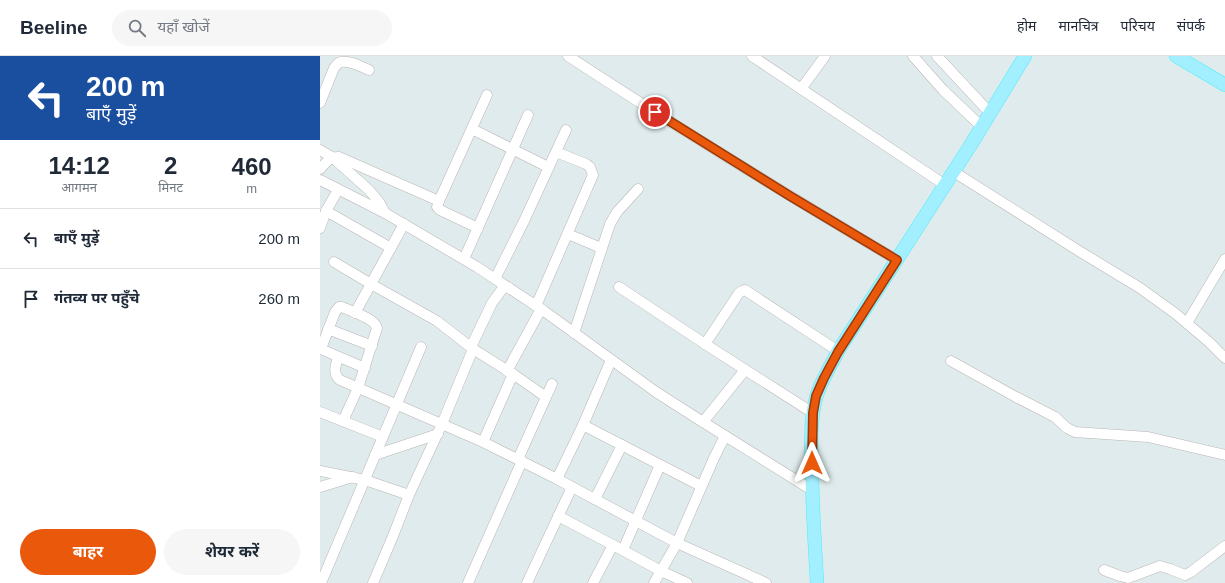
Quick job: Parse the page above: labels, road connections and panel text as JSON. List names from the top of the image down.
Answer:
{
  "page": {
    "header": "Beeline",
    "search": "यहाँ खोजें",
    "nav": [
      "होम",
      "मानचित्र",
      "परिचय",
      "संपर्क"
    ],
    "turn": ["200 m", "बाएँ मुड़ें"],
    "eta": [
      "14:12",
      "आगमन",
      "2",
      "मिनट",
      "460",
      "m"
    ],
    "list": [
      {
        "name": "बाएँ मुड़ें",
        "value": "200 m"
      },
      {
        "name": "गंतव्य पर पहुँचे",
        "value": "260 m"
      }
    ],
    "buttons": ["बाहर", "शेयर करें"]
  }
}
